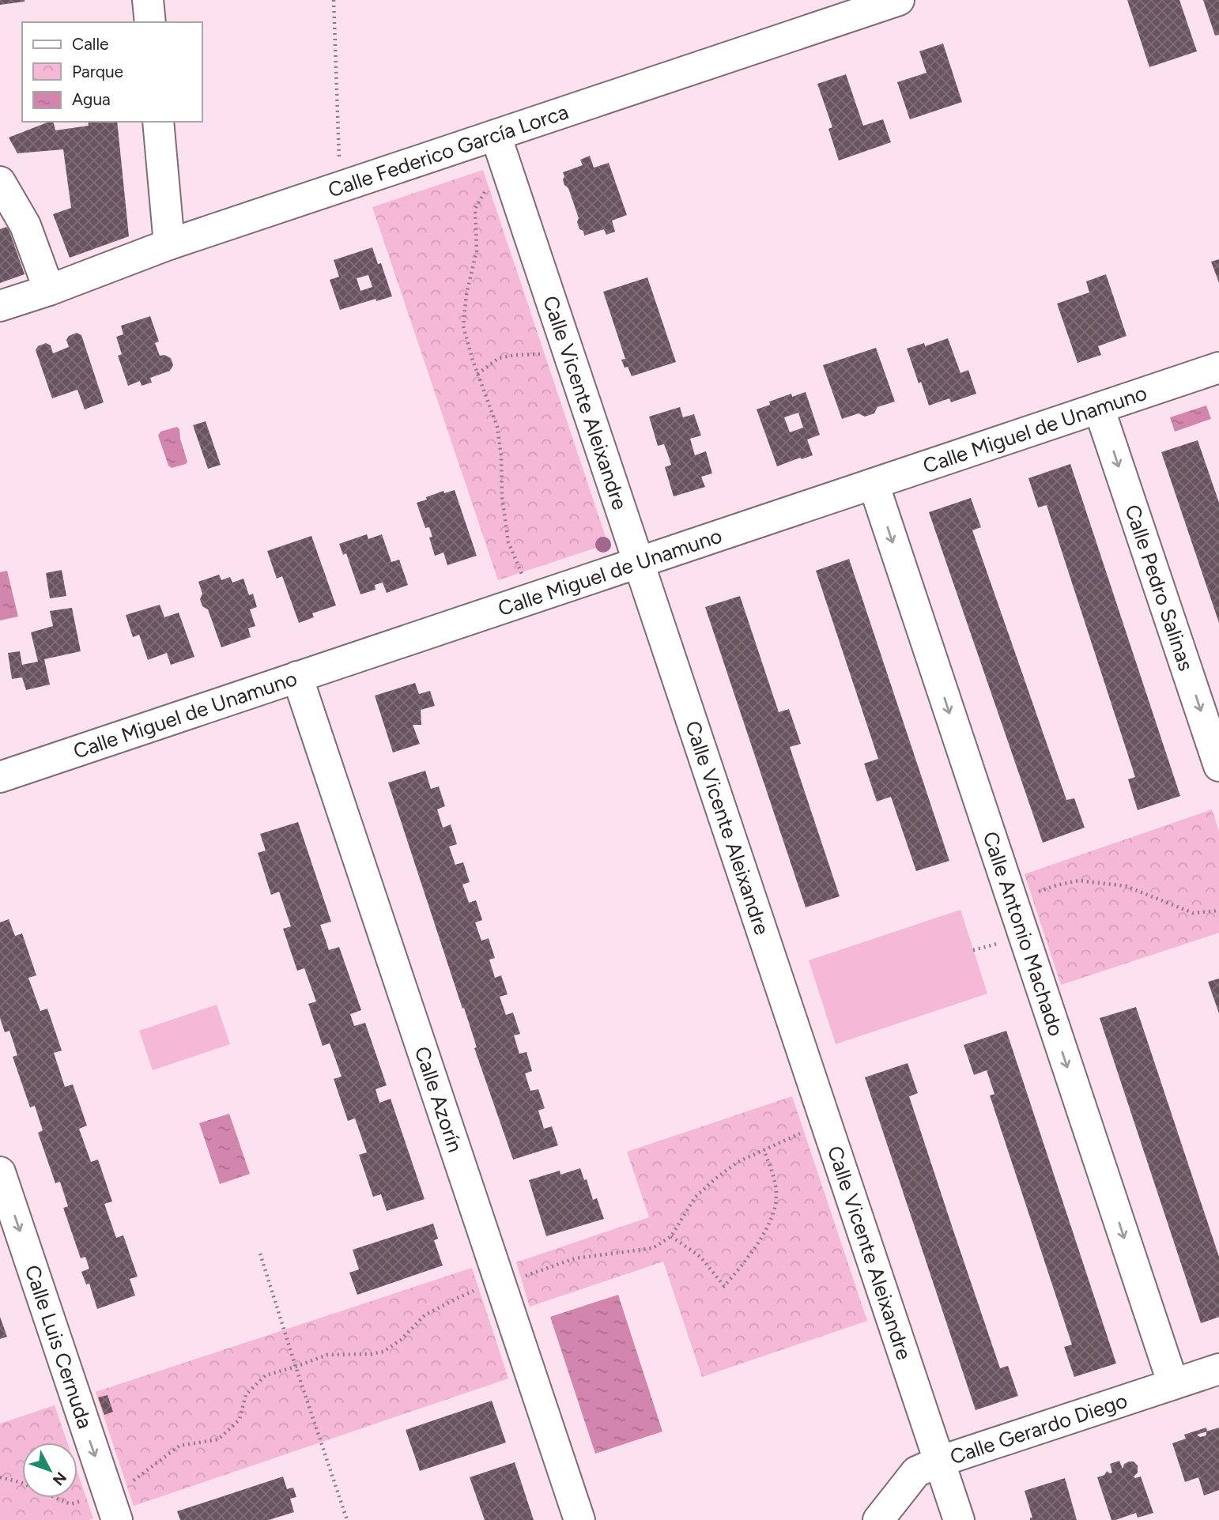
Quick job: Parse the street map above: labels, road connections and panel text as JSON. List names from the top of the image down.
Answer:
{
  "streets": {
    "street": [
      "Calle Federico García Lorca",
      "Calle Vicente Aleixandre",
      "Calle Miguel de Unamuno",
      "Calle Pedro Salinas",
      "Calle Antonio Machado",
      "Calle Azorín",
      "Calle Luis Cernuda",
      "Calle Gerardo Diego"
    ]
  },
  "crossings": [
    ["Calle Federico García Lorca", "Calle Vicente Aleixandre"],
    ["Calle Vicente Aleixandre", "Calle Miguel de Unamuno"],
    ["Calle Vicente Aleixandre", "Calle Gerardo Diego"],
    ["Calle Miguel de Unamuno", "Calle Pedro Salinas"],
    ["Calle Miguel de Unamuno", "Calle Antonio Machado"],
    ["Calle Miguel de Unamuno", "Calle Azorín"],
    ["Calle Antonio Machado", "Calle Gerardo Diego"]
  ],
  "one_way": ["Calle Pedro Salinas", "Calle Antonio Machado", "Calle Luis Cernuda"],
  "legend": ["Calle", "Parque", "Agua"],
  "north": "bottom right"
}
